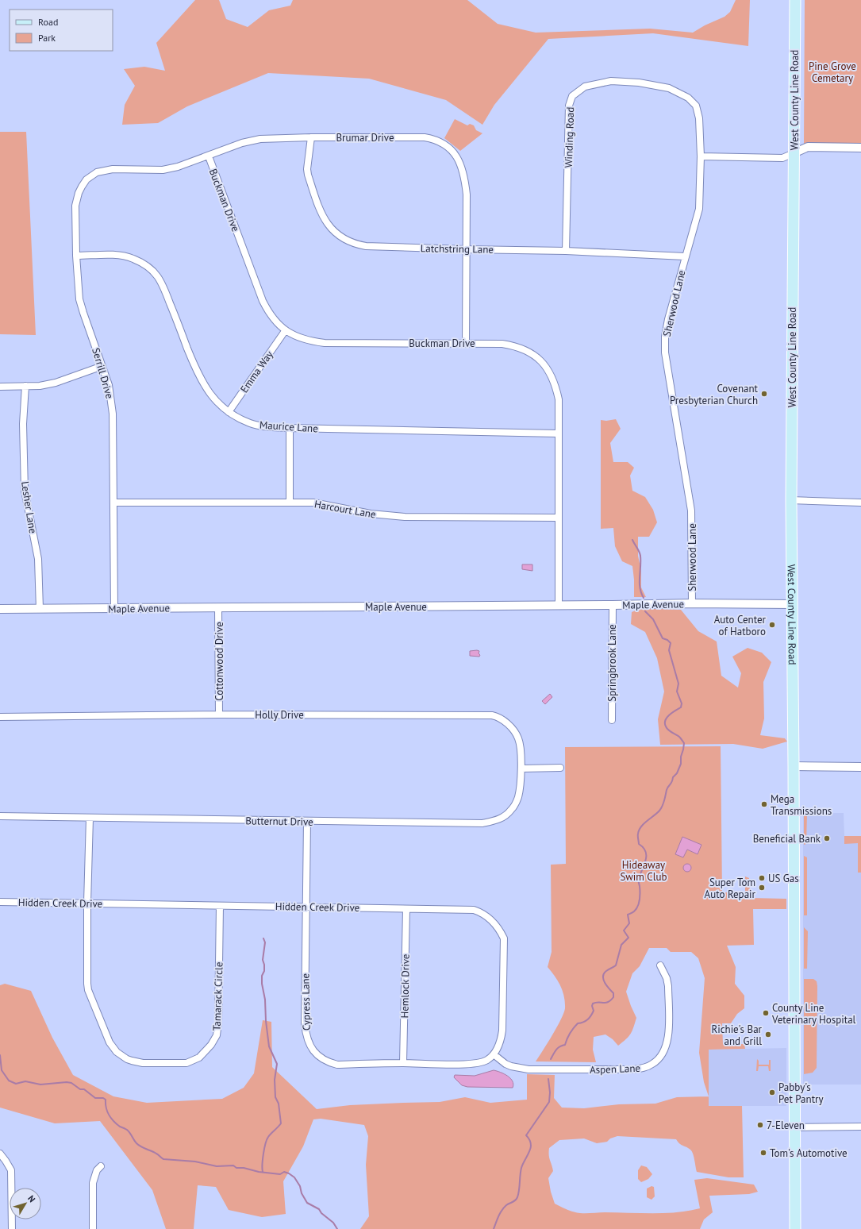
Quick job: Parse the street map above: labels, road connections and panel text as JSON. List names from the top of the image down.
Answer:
{
  "streets": {
    "main road": ["West County Line Road"],
    "street": [
      "Brumar Drive",
      "Winding Road",
      "Buckman Drive",
      "Latchstring Lane",
      "Sherwood Lane",
      "Emma Way",
      "Serrill Drive",
      "Maurice Lane",
      "Lesher Lane",
      "Harcourt Lane",
      "Maple Avenue",
      "Cottonwood Drive",
      "Springbrook Lane",
      "Holly Drive",
      "Butternut Drive",
      "Hidden Creek Drive",
      "Hemlock Drive",
      "Tamarack Circle",
      "Cypress Lane",
      "Aspen Lane"
    ]
  },
  "crossings": [
    ["West County Line Road", "Maple Avenue"],
    ["Brumar Drive", "Buckman Drive"],
    ["Brumar Drive", "Latchstring Lane"],
    ["Brumar Drive", "Serrill Drive"],
    ["Winding Road", "Latchstring Lane"],
    ["Winding Road", "Sherwood Lane"],
    ["Buckman Drive", "Emma Way"],
    ["Buckman Drive", "Maurice Lane"],
    ["Buckman Drive", "Harcourt Lane"],
    ["Buckman Drive", "Maple Avenue"],
    ["Latchstring Lane", "Sherwood Lane"],
    ["Sherwood Lane", "Maple Avenue"],
    ["Emma Way", "Maurice Lane"],
    ["Serrill Drive", "Maurice Lane"],
    ["Serrill Drive", "Harcourt Lane"],
    ["Serrill Drive", "Maple Avenue"],
    ["Lesher Lane", "Maple Avenue"],
    ["Maple Avenue", "Cottonwood Drive"],
    ["Maple Avenue", "Springbrook Lane"],
    ["Cottonwood Drive", "Holly Drive"],
    ["Holly Drive", "Butternut Drive"],
    ["Butternut Drive", "Tamarack Circle"],
    ["Butternut Drive", "Cypress Lane"],
    ["Hidden Creek Drive", "Hemlock Drive"],
    ["Hidden Creek Drive", "Tamarack Circle"],
    ["Hidden Creek Drive", "Cypress Lane"],
    ["Hidden Creek Drive", "Aspen Lane"],
    ["Hemlock Drive", "Cypress Lane"],
    ["Cypress Lane", "Aspen Lane"]
  ],
  "parks": ["Pine Grove Cemetary", "Hideaway Swim Club"],
  "places": [
    "Covenant Presbyterian Church",
    "Auto Center of Hatboro",
    "Mega Transmissions",
    "Beneficial Bank",
    "US Gas",
    "Super Tom Auto Repair",
    "County Line Veterinary Hospital",
    "Richie's Bar and Grill",
    "Pabby's Pet Pantry",
    "7-Eleven",
    "Tom's Automotive"
  ],
  "legend": ["Road", "Park"],
  "north": "top right"
}
